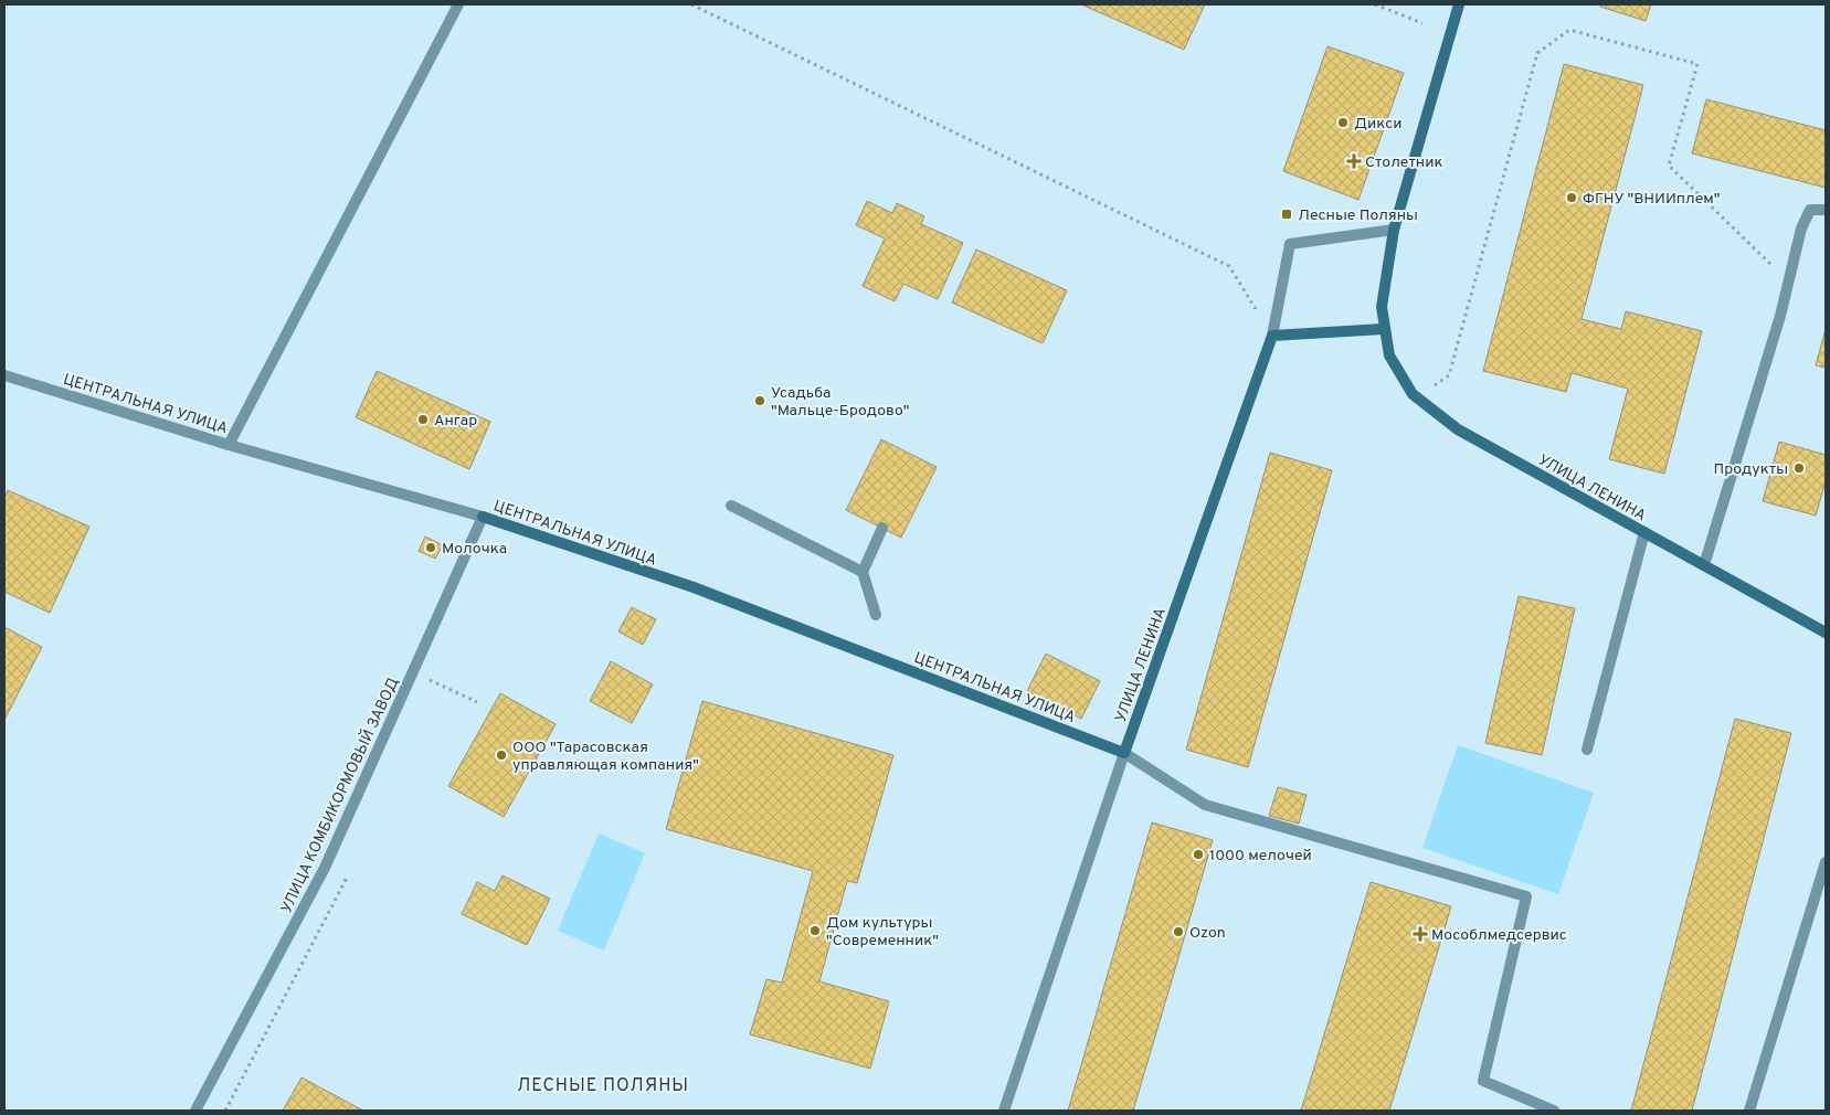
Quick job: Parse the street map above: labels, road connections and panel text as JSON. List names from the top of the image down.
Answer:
{
  "streets": {
    "street": ["ЦЕНТРАЛЬНАЯ УЛИЦА", "УЛИЦА ЛЕНИНА", "УЛИЦА КОМБИКОРМОВЫЙ ЗАВОД"]
  },
  "crossings": [
    ["ЦЕНТРАЛЬНАЯ УЛИЦА", "УЛИЦА ЛЕНИНА"],
    ["ЦЕНТРАЛЬНАЯ УЛИЦА", "УЛИЦА КОМБИКОРМОВЫЙ ЗАВОД"]
  ],
  "districts": ["ЛЕСНЫЕ ПОЛЯНЫ"],
  "places": {
    "other": [
      "Дикси",
      "ФГНУ \"ВНИИплем\"",
      "Усадьба \"Мальце-Бродово\"",
      "Ангар",
      "Продукты",
      "Молочка",
      "ООО \"Тарасовская управляющая компания\"",
      "1000 мелочей",
      "Дом культуры \"Современник\"",
      "Ozon"
    ],
    "health": ["Столетник", "Мособлмедсервис"],
    "transit": ["Лесные Поляны"]
  }
}
